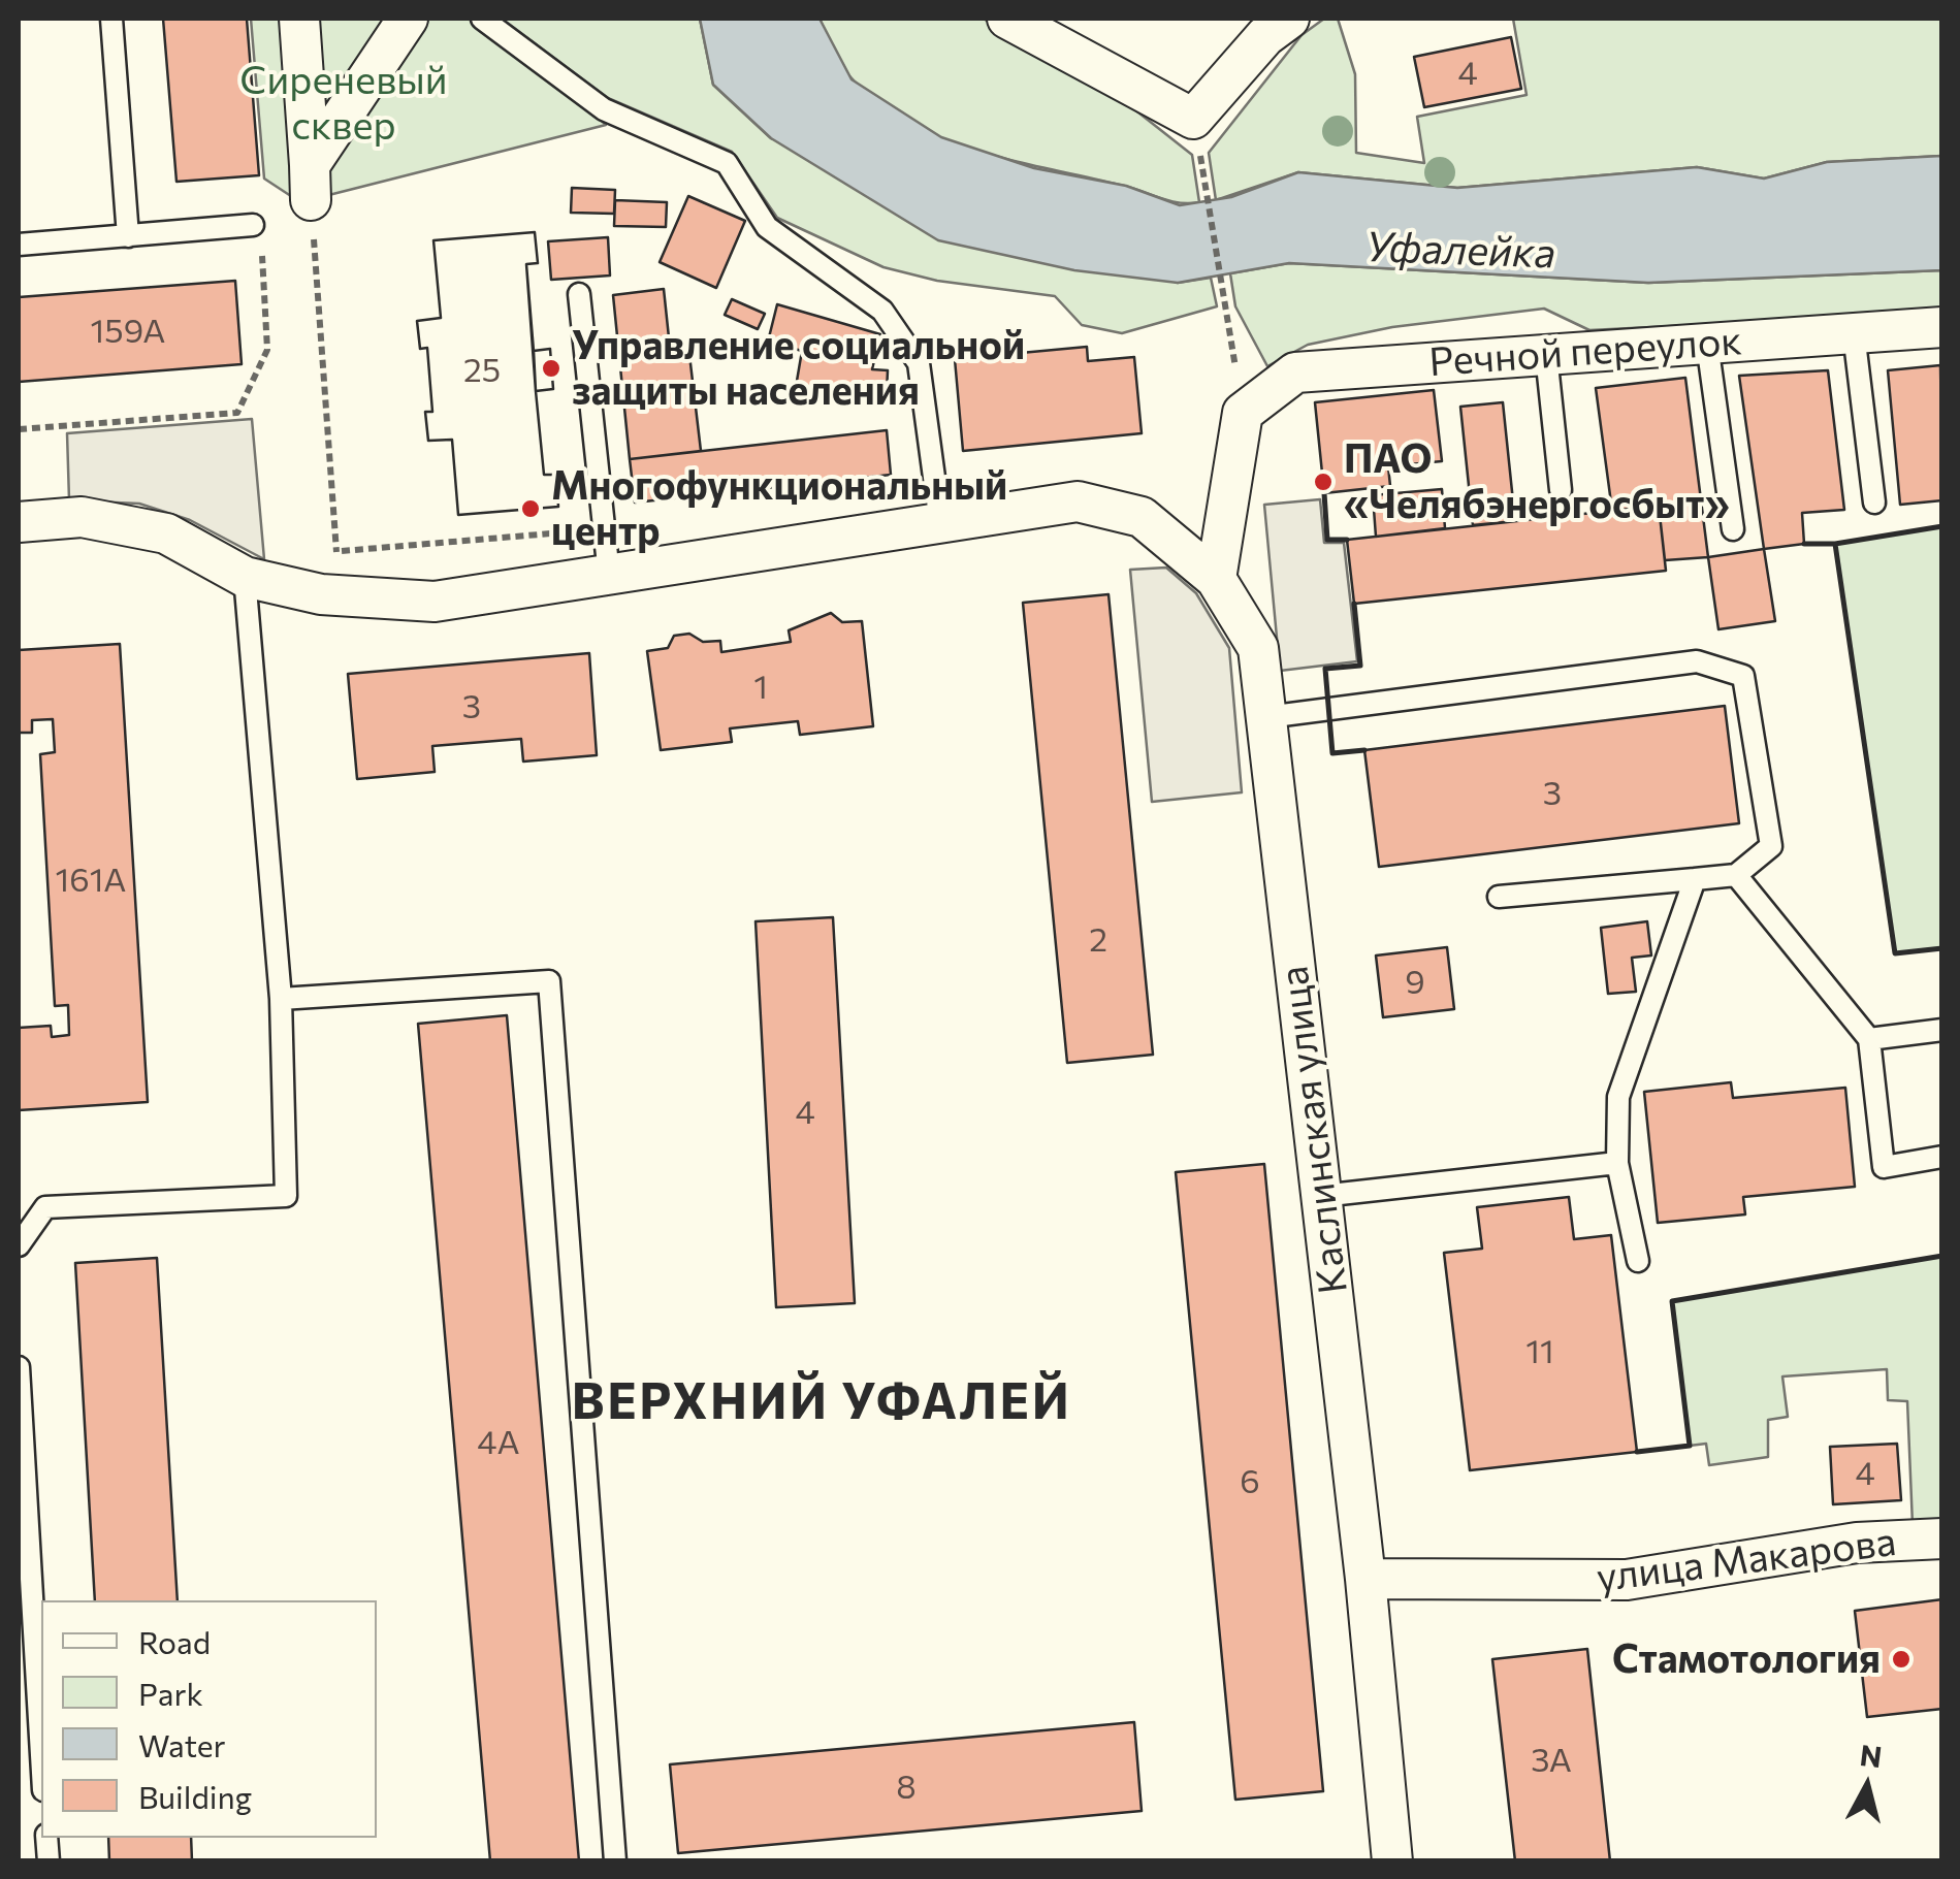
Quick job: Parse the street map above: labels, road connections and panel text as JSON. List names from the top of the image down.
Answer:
{
  "streets": {
    "street": ["Речной переулок", "Каслинская улица", "улица Макарова"]
  },
  "crossings": [
    ["Речной переулок", "Каслинская улица"],
    ["Каслинская улица", "улица Макарова"]
  ],
  "districts": ["ВЕРХНИЙ УФАЛЕЙ"],
  "water": ["Уфалейка"],
  "parks": ["Сиреневый сквер"],
  "places": [
    "Управление социальной защиты населения",
    "ПАО «Челябэнергосбыт»",
    "Многофункциональный центр",
    "Стамотология"
  ],
  "house_numbers": [
    "4",
    "159А",
    "25",
    "1",
    "3",
    "3",
    "161А",
    "2",
    "9",
    "4",
    "11",
    "4А",
    "4",
    "6",
    "3А",
    "8"
  ],
  "legend": [
    "Road",
    "Park",
    "Water",
    "Building"
  ],
  "north": "top"
}
